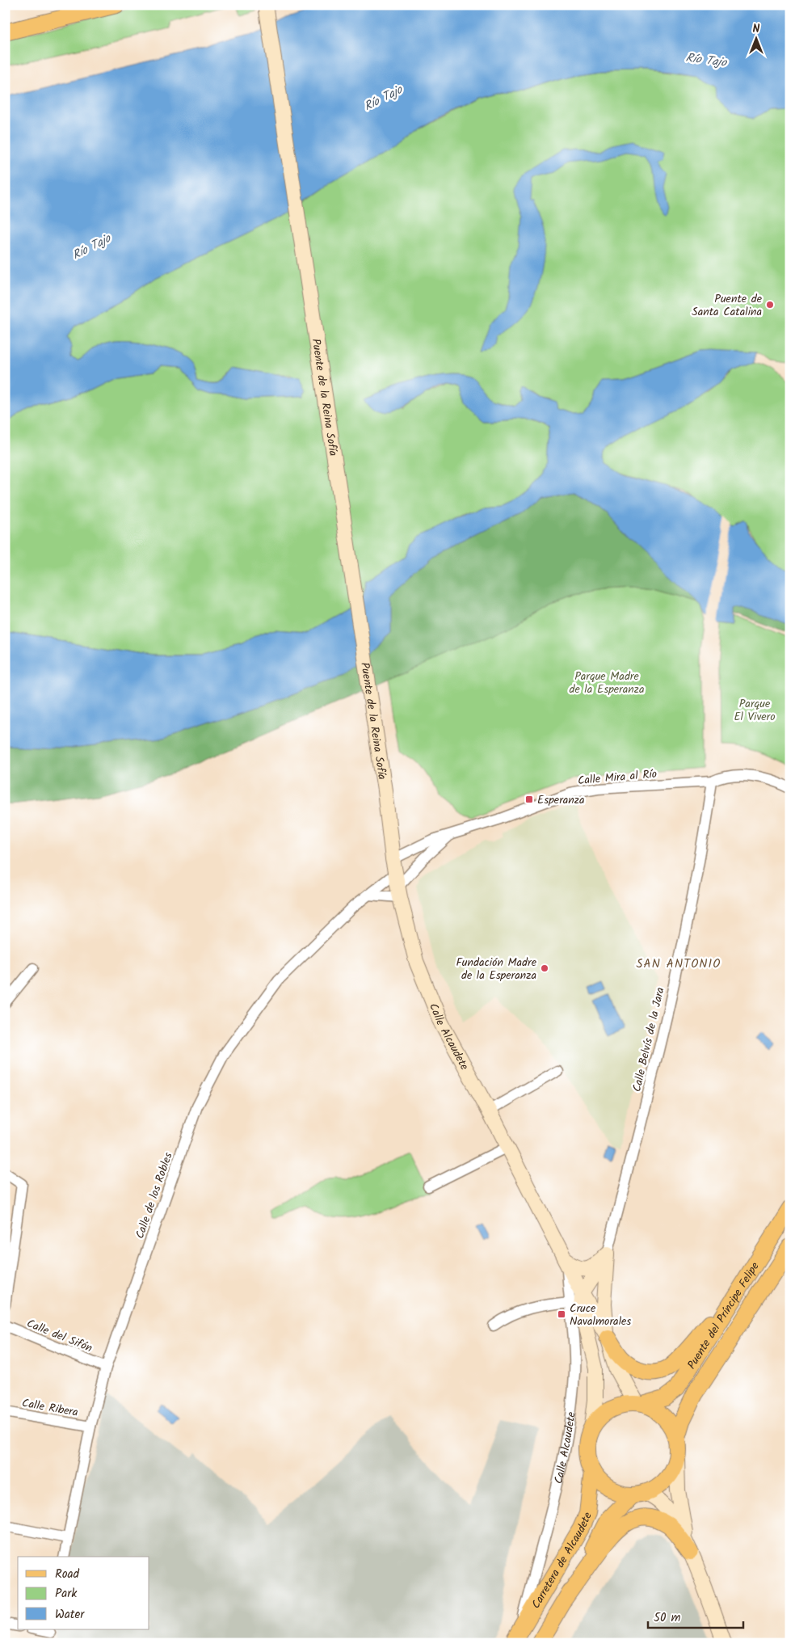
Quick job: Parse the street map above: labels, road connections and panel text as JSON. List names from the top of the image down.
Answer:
{
  "streets": {
    "main road": [
      "Puente de la Reina Sofía",
      "Calle Alcaudete",
      "Puente del Príncipe Felipe",
      "Carretera de Alcaudete"
    ],
    "street": [
      "Calle Mira al Río",
      "Calle Belvís de la Jara",
      "Calle de los Robles",
      "Calle del Sifón",
      "Calle Ribera"
    ]
  },
  "crossings": [
    ["Puente de la Reina Sofía", "Calle Alcaudete"],
    ["Calle Mira al Río", "Calle Alcaudete"],
    ["Calle Mira al Río", "Calle Belvís de la Jara"],
    ["Calle Mira al Río", "Calle de los Robles"],
    ["Calle Alcaudete", "Calle de los Robles"],
    ["Calle Alcaudete", "Puente del Príncipe Felipe"],
    ["Calle Alcaudete", "Carretera de Alcaudete"],
    ["Calle de los Robles", "Calle del Sifón"],
    ["Calle de los Robles", "Calle Ribera"],
    ["Puente del Príncipe Felipe", "Carretera de Alcaudete"]
  ],
  "districts": ["SAN ANTONIO"],
  "water": ["Río Tajo"],
  "parks": ["Parque Madre de la Esperanza", "Parque El Vivero"],
  "places": {
    "other": ["Puente de Santa Catalina", "Fundación Madre de la Esperanza"],
    "transit": ["Esperanza", "Cruce Navalmorales"]
  },
  "legend": ["Road", "Park", "Water"],
  "scale_bar": "50 m",
  "north": "top"
}
